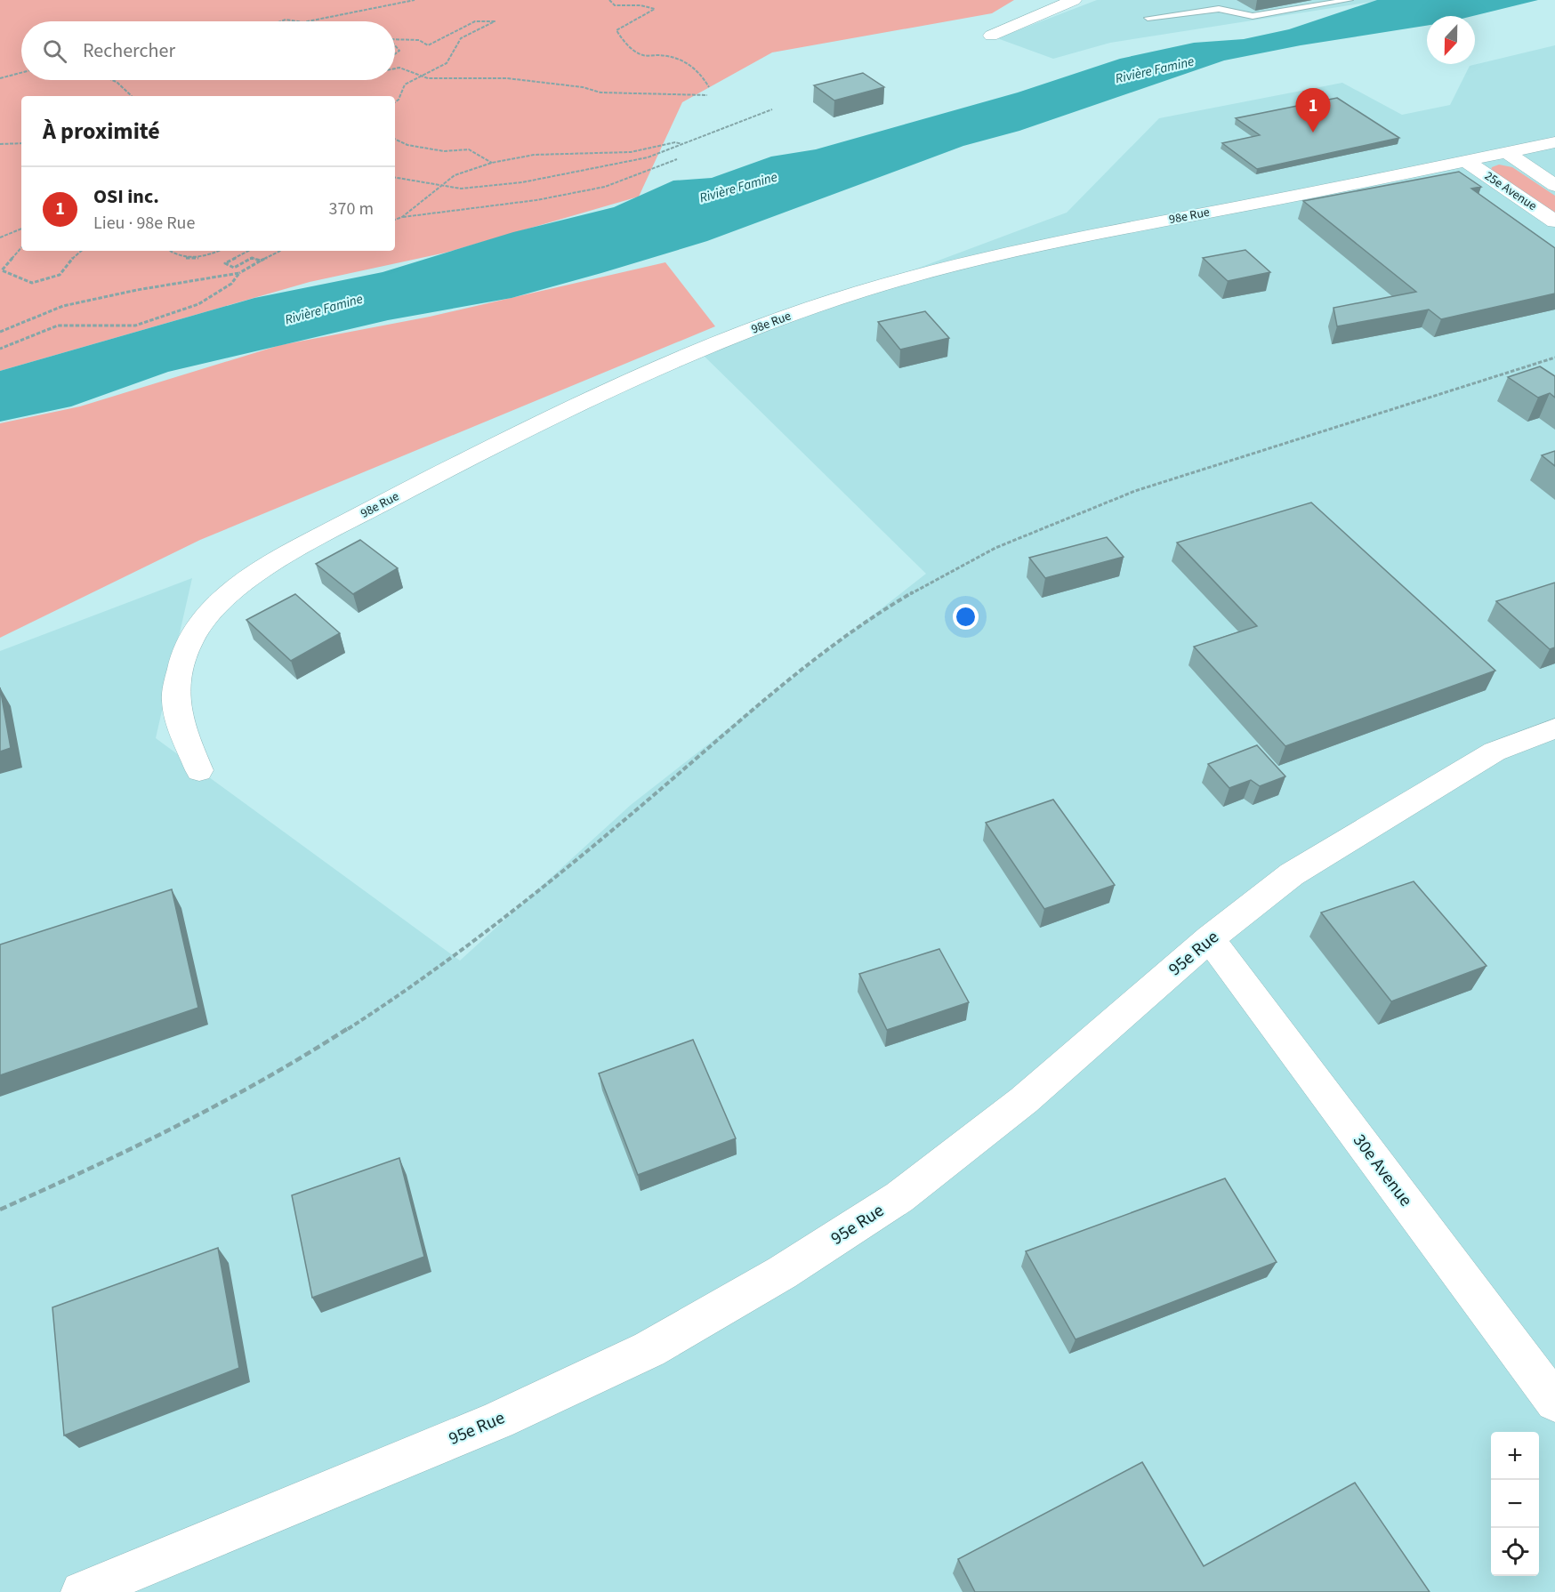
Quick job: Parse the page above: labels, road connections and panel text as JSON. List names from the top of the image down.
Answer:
{
  "streets": {
    "street": [
      "25e Avenue",
      "98e Rue",
      "95e Rue",
      "30e Avenue"
    ]
  },
  "crossings": [
    ["25e Avenue", "98e Rue"],
    ["95e Rue", "30e Avenue"]
  ],
  "water": ["Rivière Famine"],
  "north": "bottom",
  "page": {
    "search": "Rechercher",
    "pins": "1",
    "heading": "À proximité",
    "list": [
      {
        "mark": "1",
        "name": "OSI inc.",
        "note": "Lieu · 98e Rue",
        "value": "370 m"
      }
    ],
    "map_buttons": ["+", "−"]
  }
}
